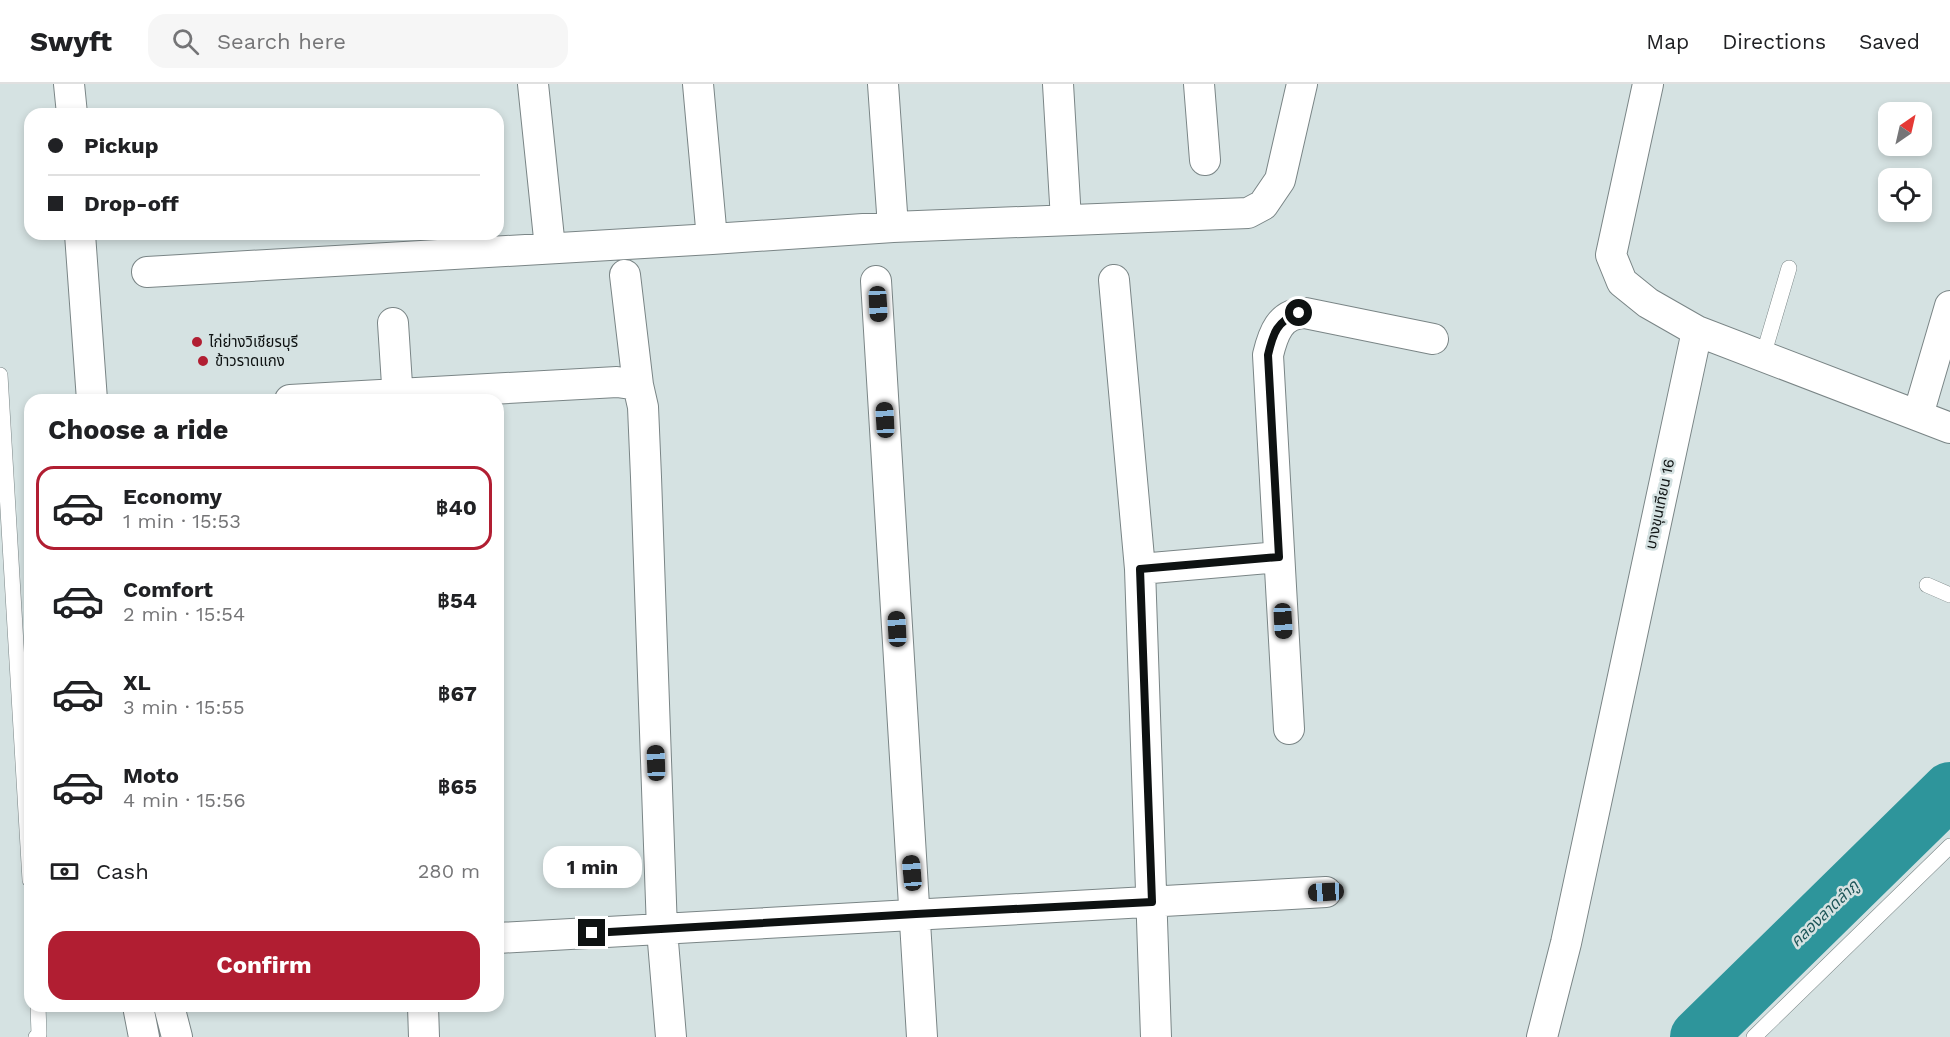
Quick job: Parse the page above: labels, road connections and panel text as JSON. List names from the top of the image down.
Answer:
{
  "streets": {
    "street": ["บางขุนเทียน 16"]
  },
  "water": ["คลองลาดลำภู"],
  "places": ["ไก่ย่างวิเชียรบุรี", "ข้าวราดแกง"],
  "north": "top right",
  "page": {
    "header": "Swyft",
    "search": "Search here",
    "nav": ["Map", "Directions", "Saved"],
    "banner": ["Pickup", "Drop-off"],
    "heading": "Choose a ride",
    "list": [
      {
        "name": "Economy",
        "note": "1 min · 15:53",
        "value": "฿40"
      },
      {
        "name": "Comfort",
        "note": "2 min · 15:54",
        "value": "฿54"
      },
      {
        "name": "XL",
        "note": "3 min · 15:55",
        "value": "฿67"
      },
      {
        "name": "Moto",
        "note": "4 min · 15:56",
        "value": "฿65"
      }
    ],
    "pay": ["Cash", "280 m"],
    "bubble": "1 min",
    "buttons": "Confirm"
  }
}
